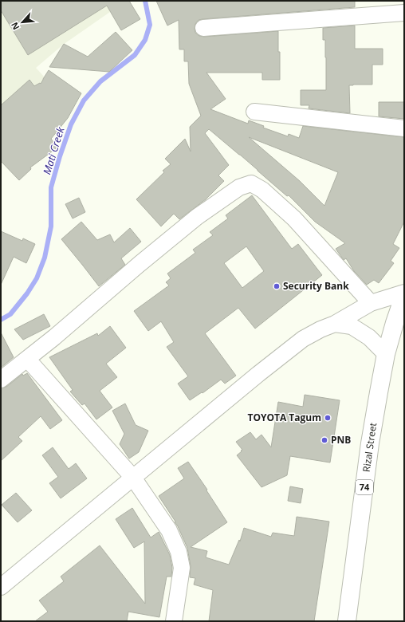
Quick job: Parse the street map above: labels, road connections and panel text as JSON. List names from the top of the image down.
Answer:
{
  "streets": {
    "main road": ["Rizal Street", "74"]
  },
  "water": ["Mati Creek"],
  "places": ["Security Bank", "TOYOTA Tagum", "PNB"],
  "north": "bottom left"
}
